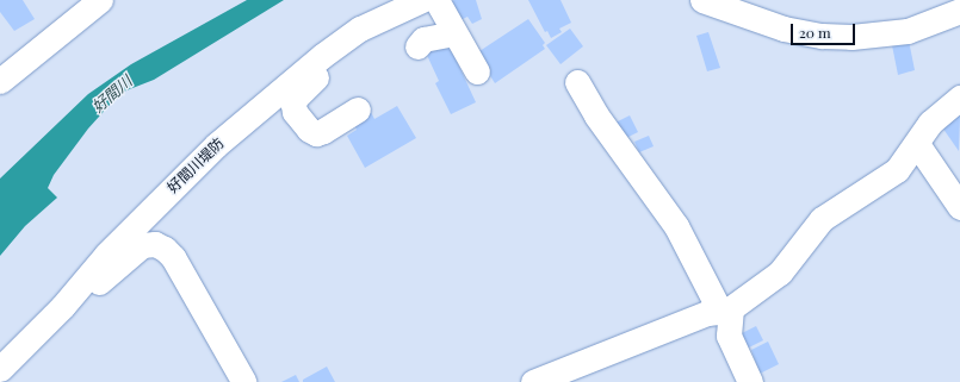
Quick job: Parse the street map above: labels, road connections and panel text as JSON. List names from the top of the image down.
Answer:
{
  "streets": {
    "street": ["好間川堤防"]
  },
  "water": ["好間川"],
  "scale_bar": "20 m"
}
